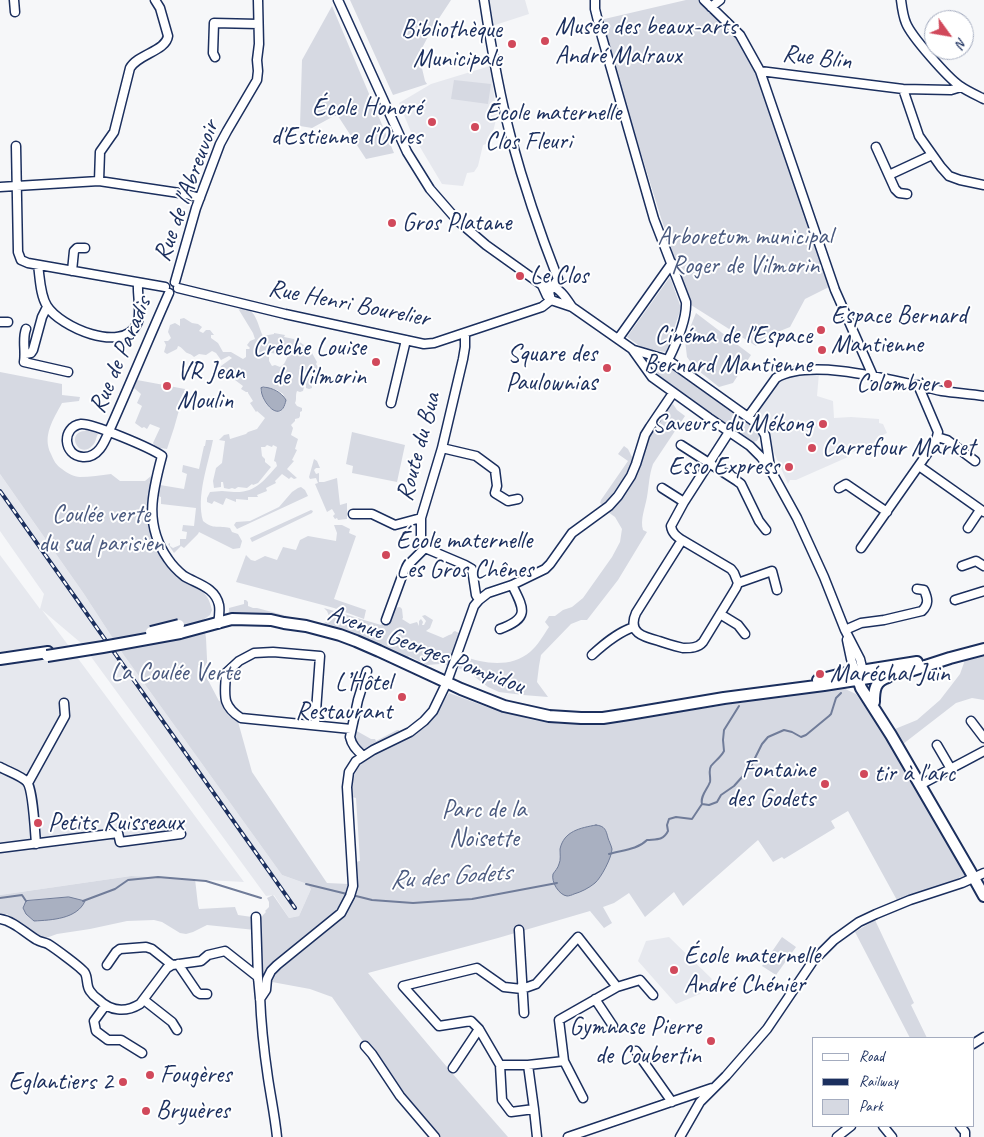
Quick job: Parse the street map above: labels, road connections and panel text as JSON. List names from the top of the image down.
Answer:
{
  "streets": {
    "main road": ["Avenue Georges Pompidou"],
    "street": [
      "Rue Blin",
      "Rue de l'Abreuvoir",
      "Rue Henri Bourelier",
      "Rue de Paradis",
      "Route du Bua"
    ]
  },
  "crossings": [
    ["Rue de l'Abreuvoir", "Rue Henri Bourelier"],
    ["Rue Henri Bourelier", "Route du Bua"],
    ["Rue de Paradis", "Avenue Georges Pompidou"]
  ],
  "water": ["Ru des Godets"],
  "parks": [
    "Arboretum municipal Roger de Vilmorin",
    "Coulée verte du sud parisien",
    "La Coulée Verte",
    "Parc de la Noisette"
  ],
  "places": [
    "Musée des beaux-arts André Malraux",
    "Bibliothèque Municipale",
    "École Honoré d'Estienne d'Orves",
    "École maternelle Clos Fleuri",
    "Gros Platane",
    "Le Clos",
    "Espace Bernard Mantienne",
    "Cinéma de l'Espace Bernard Mantienne",
    "Crèche Louise de Vilmorin",
    "Square des Paulownias",
    "Colombier",
    "VR Jean Moulin",
    "Saveurs du Mékong",
    "Carrefour Market",
    "Esso Express",
    "École maternelle Les Gros Chênes",
    "Maréchal Juin",
    "L’Hôtel Restaurant",
    "tir à l'arc",
    "Fontaine des Godets",
    "Petits Ruisseaux",
    "École maternelle André Chénier",
    "Gymnase Pierre de Coubertin",
    "Fougères",
    "Eglantiers 2",
    "Bryuères"
  ],
  "legend": ["Road", "Railway", "Park"],
  "north": "bottom right"
}
